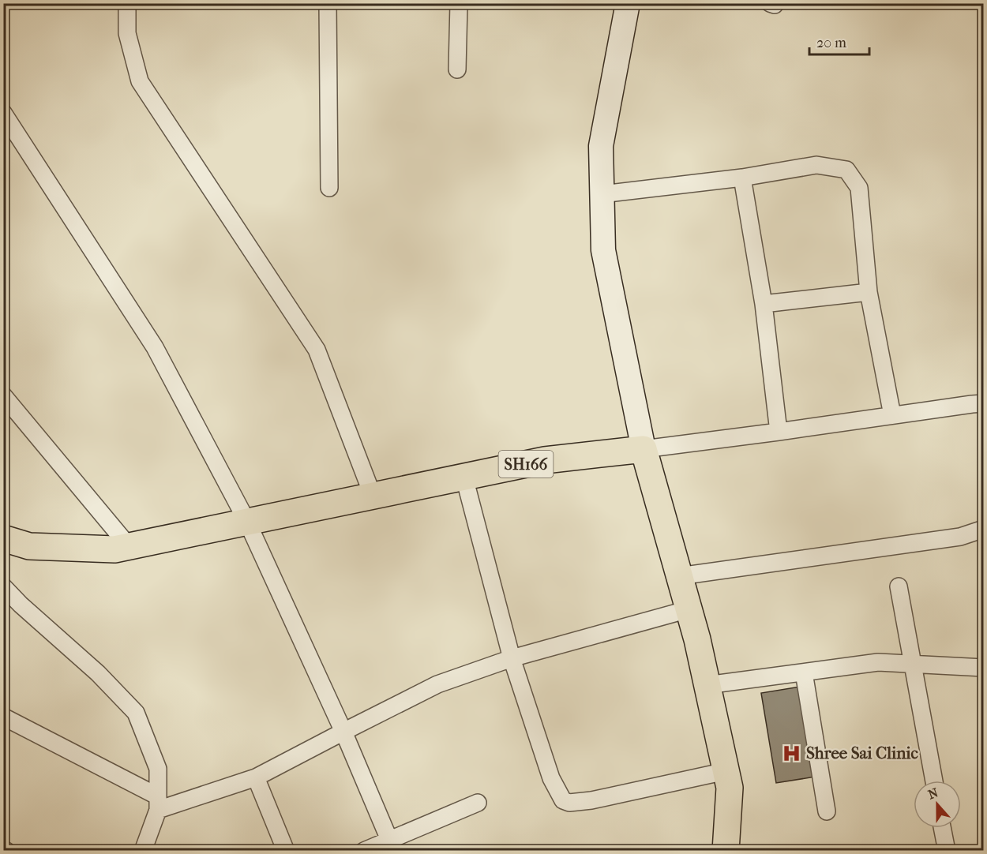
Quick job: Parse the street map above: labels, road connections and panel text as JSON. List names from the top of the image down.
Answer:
{
  "streets": {
    "main road": ["SH166"]
  },
  "places": {
    "hospital": ["Shree Sai Clinic"]
  },
  "scale_bar": "20 m",
  "north": "top"
}
